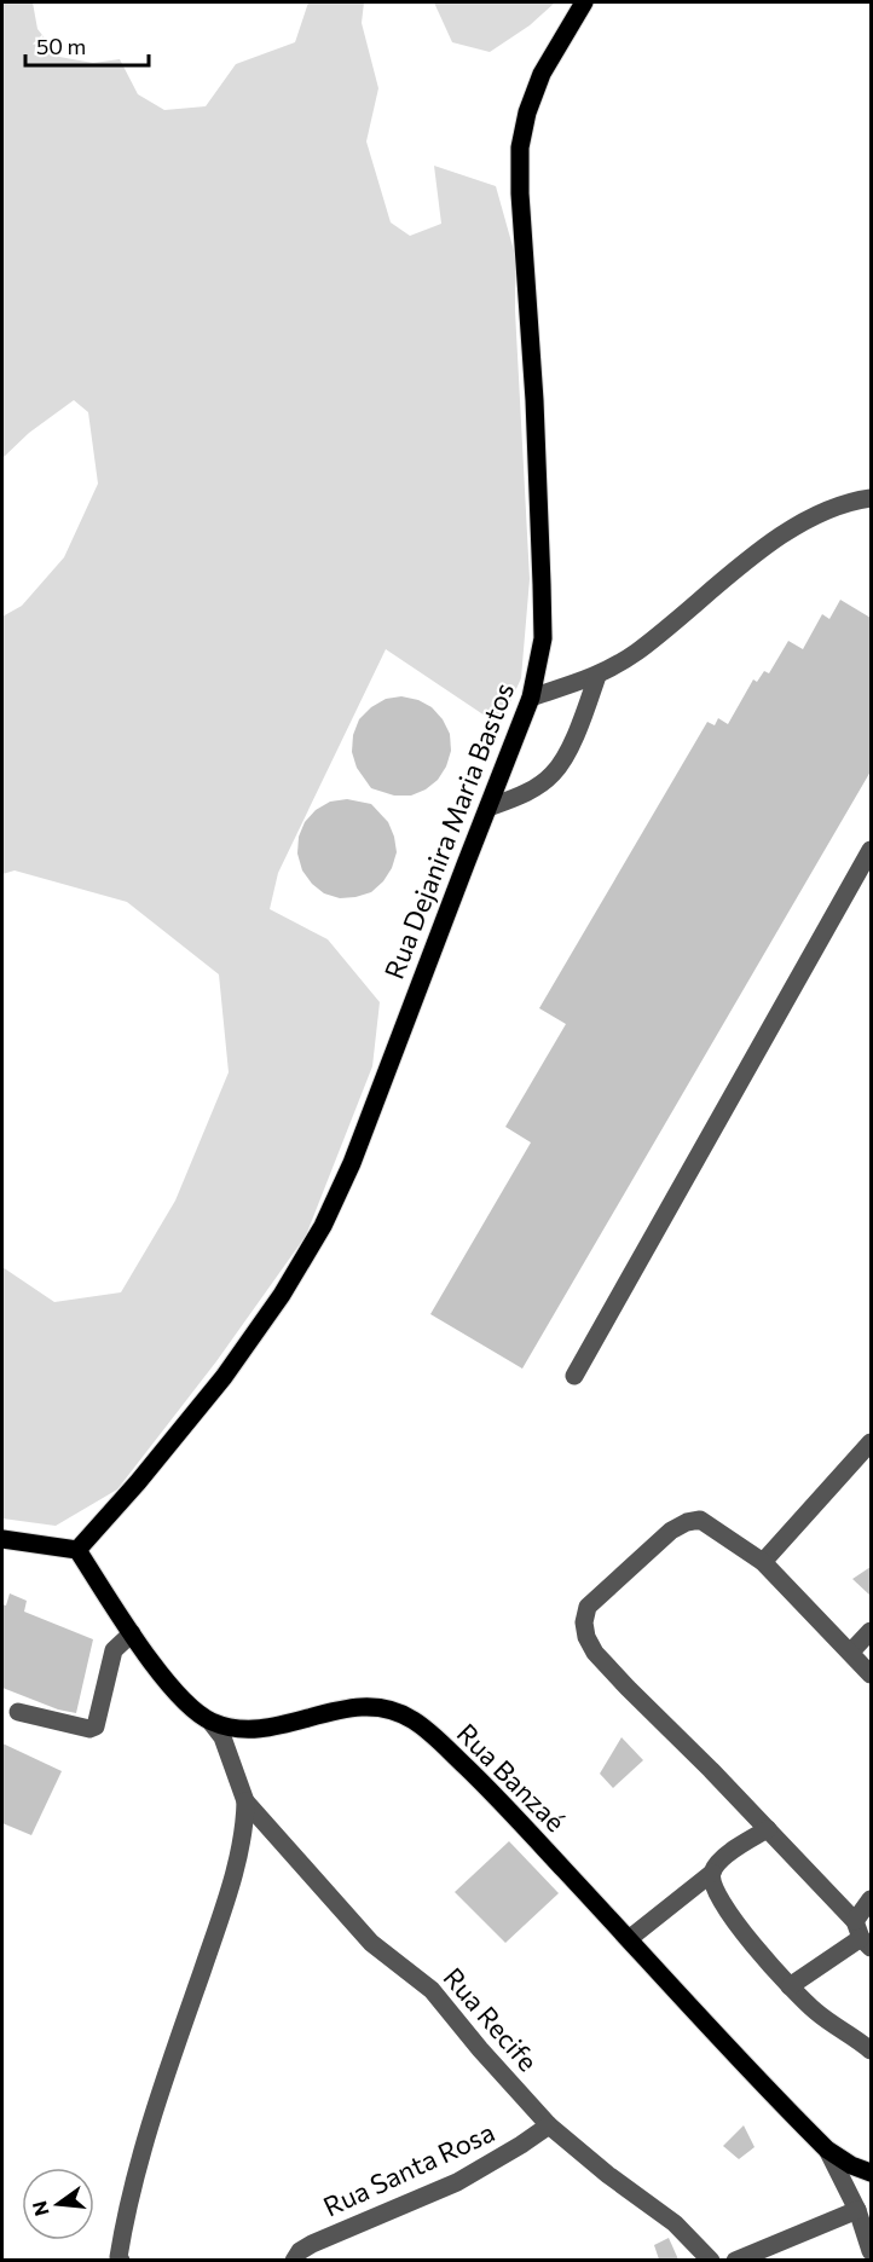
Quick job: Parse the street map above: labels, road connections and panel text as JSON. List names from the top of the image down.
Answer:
{
  "streets": {
    "main road": ["Rua Dejanira Maria Bastos", "Rua Banzaé"],
    "street": ["Rua Recife", "Rua Santa Rosa"]
  },
  "crossings": [
    ["Rua Dejanira Maria Bastos", "Rua Banzaé"],
    ["Rua Banzaé", "Rua Recife"],
    ["Rua Recife", "Rua Santa Rosa"]
  ],
  "scale_bar": "50 m",
  "north": "left"
}
